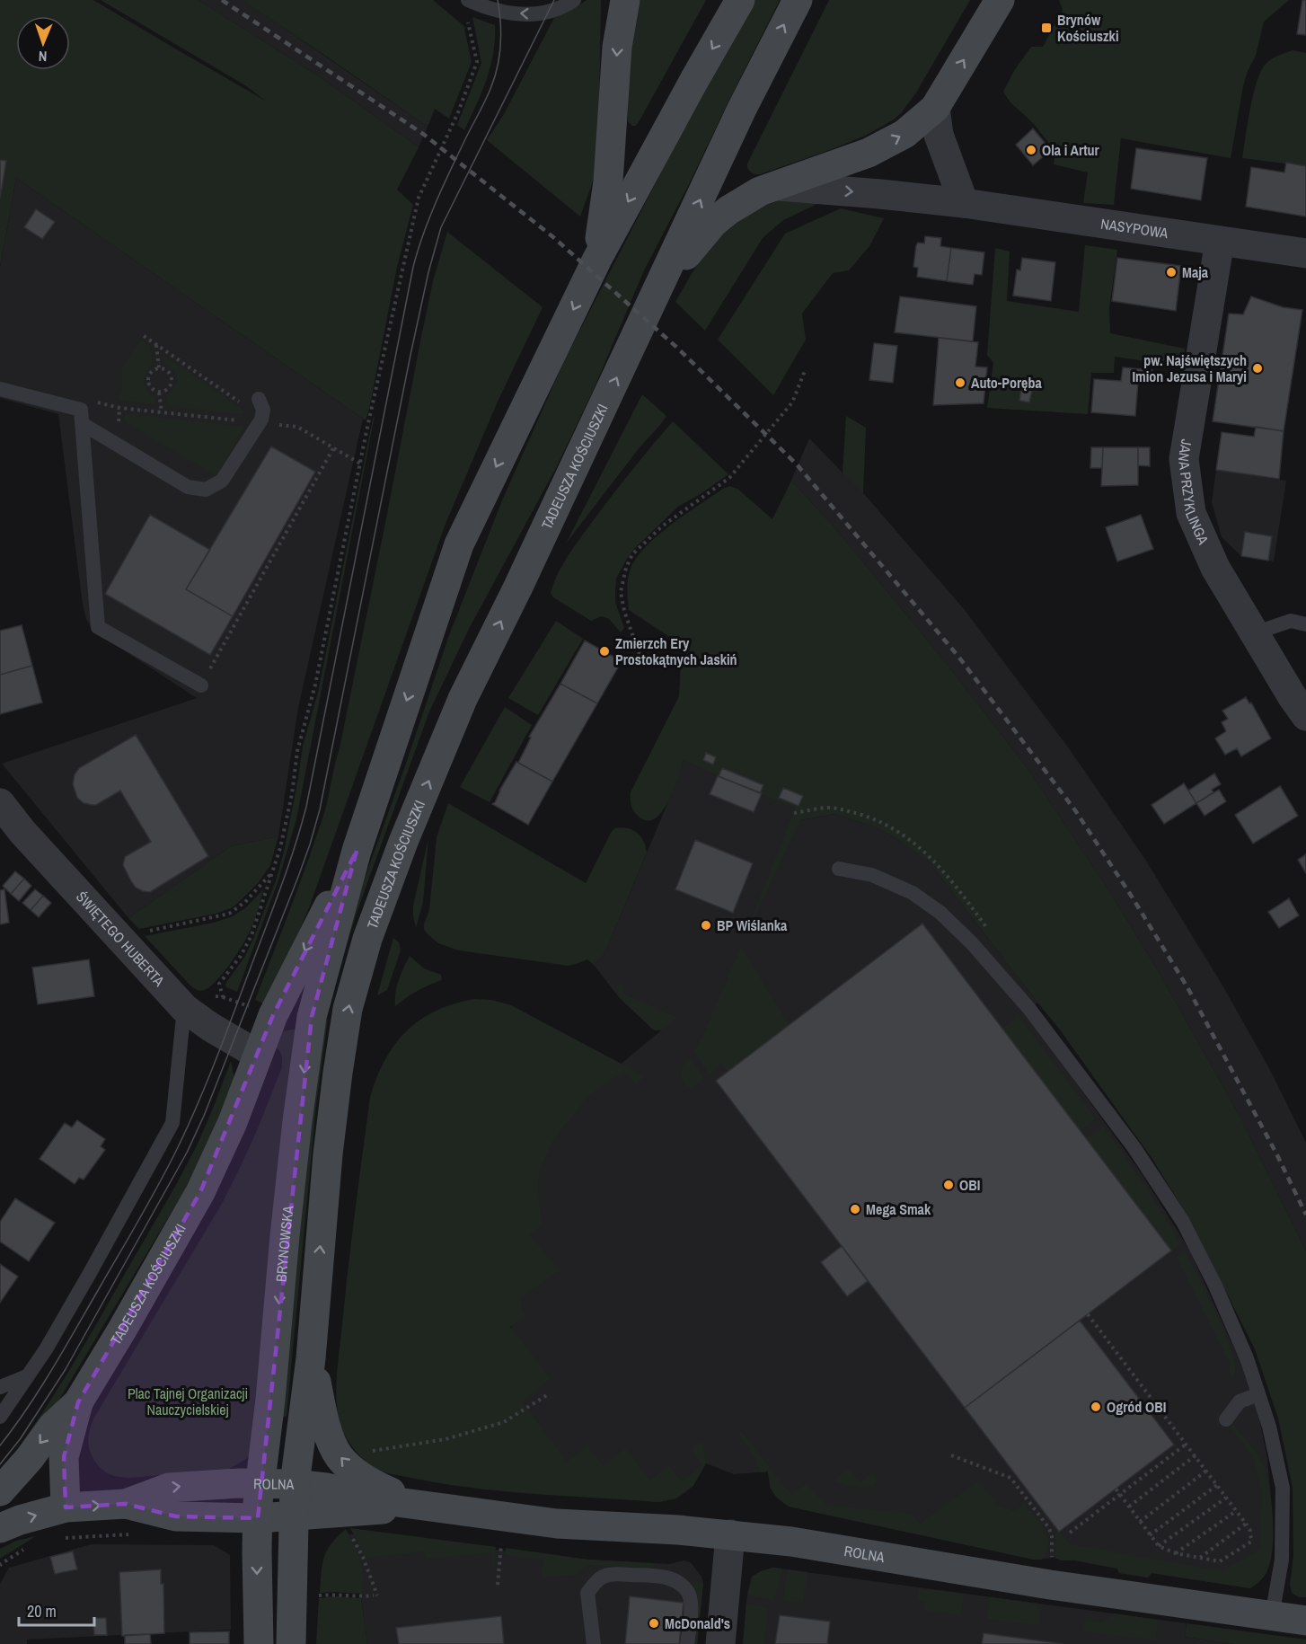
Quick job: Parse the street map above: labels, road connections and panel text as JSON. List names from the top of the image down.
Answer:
{
  "streets": {
    "main road": ["TADEUSZA KOŚCIUSZKI", "BRYNOWSKA", "ROLNA"],
    "street": ["NASYPOWA", "JANA PRZYKLINGA", "ŚWIĘTEGO HUBERTA"]
  },
  "crossings": [
    ["NASYPOWA", "JANA PRZYKLINGA"],
    ["TADEUSZA KOŚCIUSZKI", "ŚWIĘTEGO HUBERTA"],
    ["TADEUSZA KOŚCIUSZKI", "BRYNOWSKA"],
    ["BRYNOWSKA", "ROLNA"]
  ],
  "one_way": ["NASYPOWA"],
  "parks": ["Plac Tajnej Organizacji Nauczycielskiej"],
  "places": {
    "transit": ["Brynów Kościuszki"],
    "other": [
      "Ola i Artur",
      "Maja",
      "pw. Najświętszych Imion Jezusa i Maryi",
      "Auto-Poręba",
      "Zmierzch Ery Prostokątnych Jaskiń",
      "BP Wiślanka",
      "OBI",
      "Mega Smak",
      "Ogród OBI",
      "McDonald's"
    ]
  },
  "scale_bar": "20 m",
  "north": "bottom"
}
